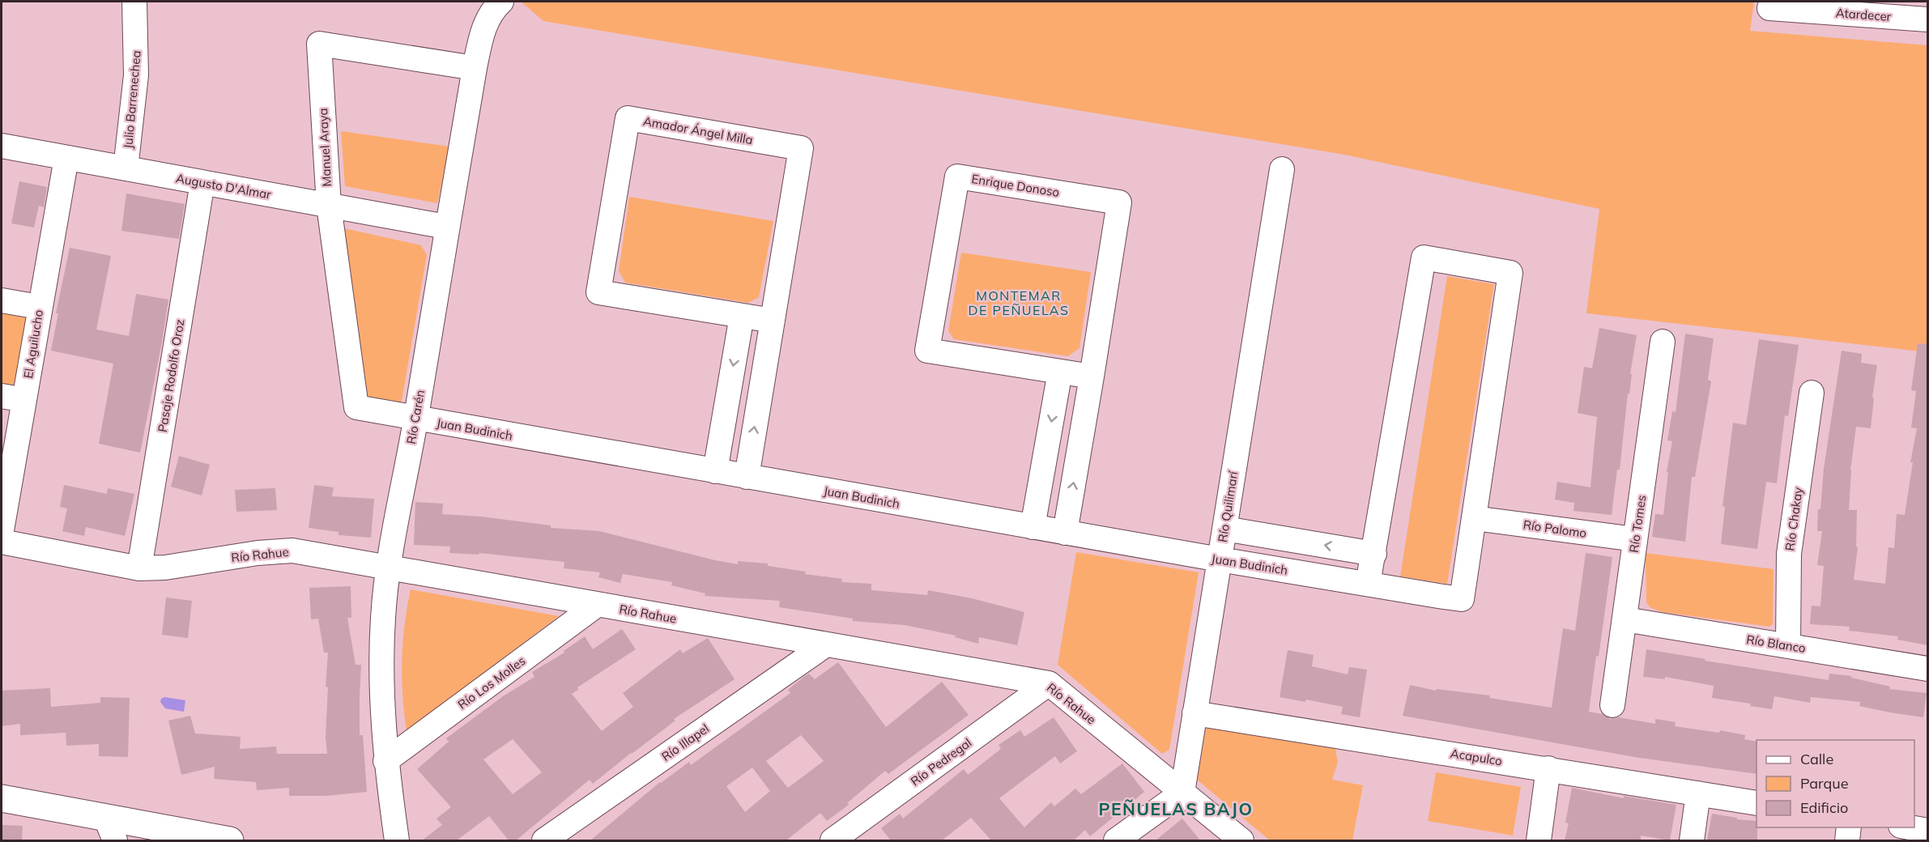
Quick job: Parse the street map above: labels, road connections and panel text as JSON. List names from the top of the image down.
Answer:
{
  "streets": {
    "street": [
      "Atardecer",
      "Julio Barrenechea",
      "Amador Ángel Milla",
      "Manuel Araya",
      "Enrique Donoso",
      "Augusto D'Almar",
      "El Aguilucho",
      "Pasaje Rodolfo Oroz",
      "Río Carén",
      "Juan Budinich",
      "Río Quilimarí",
      "Río Chakay",
      "Río Tomes",
      "Río Palomo",
      "Río Rahue",
      "Río Blanco",
      "Río Los Molles",
      "Río Illapel",
      "Acapulco",
      "Río Pedregal"
    ]
  },
  "crossings": [
    ["Julio Barrenechea", "Augusto D'Almar"],
    ["Amador Ángel Milla", "Juan Budinich"],
    ["Manuel Araya", "Augusto D'Almar"],
    ["Manuel Araya", "Río Carén"],
    ["Manuel Araya", "Juan Budinich"],
    ["Enrique Donoso", "Juan Budinich"],
    ["Augusto D'Almar", "El Aguilucho"],
    ["Augusto D'Almar", "Pasaje Rodolfo Oroz"],
    ["Augusto D'Almar", "Río Carén"],
    ["Pasaje Rodolfo Oroz", "Río Rahue"],
    ["Río Carén", "Juan Budinich"],
    ["Río Carén", "Río Rahue"],
    ["Río Carén", "Río Los Molles"],
    ["Juan Budinich", "Río Quilimarí"],
    ["Juan Budinich", "Río Palomo"],
    ["Río Quilimarí", "Río Rahue"],
    ["Río Quilimarí", "Acapulco"],
    ["Río Chakay", "Río Blanco"],
    ["Río Tomes", "Río Palomo"],
    ["Río Tomes", "Río Blanco"],
    ["Río Rahue", "Río Los Molles"],
    ["Río Rahue", "Río Illapel"],
    ["Río Rahue", "Río Pedregal"]
  ],
  "districts": ["MONTEMAR DE PEÑUELAS", "PEÑUELAS BAJO"],
  "legend": ["Calle", "Parque", "Edificio"]
}
